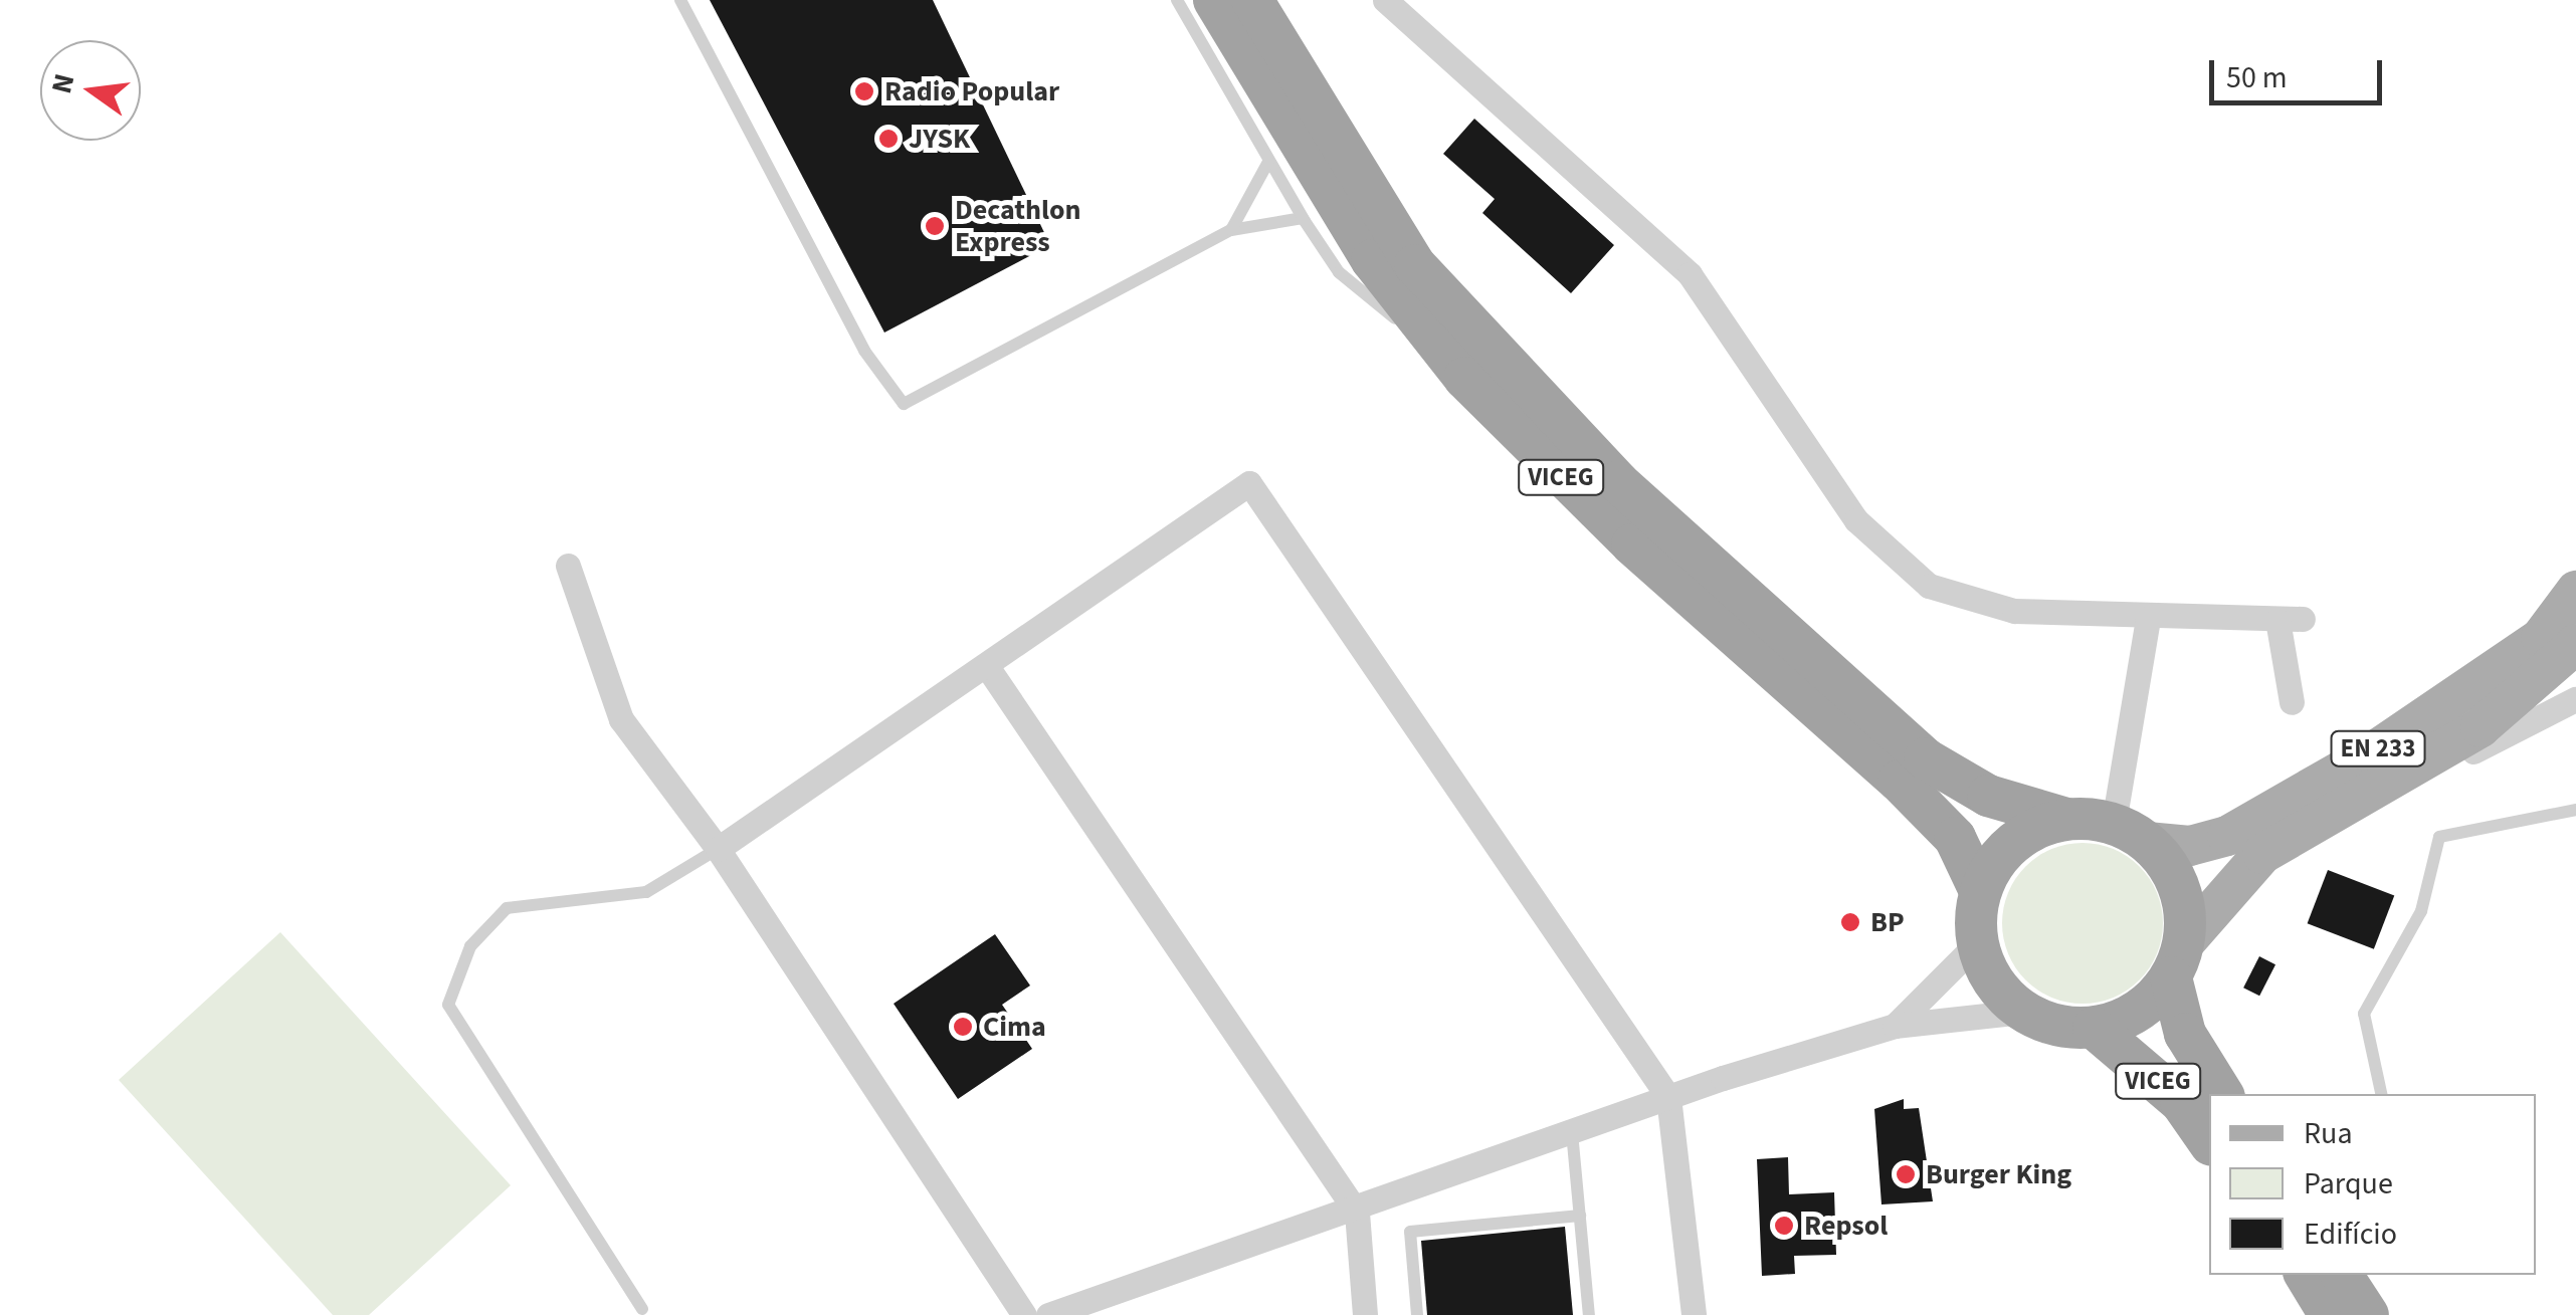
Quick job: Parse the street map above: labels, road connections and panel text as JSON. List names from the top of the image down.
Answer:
{
  "streets": {
    "highway": ["VICEG"],
    "main road": ["EN 233"]
  },
  "crossings": [
    ["VICEG", "EN 233"]
  ],
  "places": [
    "Radio Popular",
    "JYSK",
    "Decathlon Express",
    "BP",
    "Cima",
    "Burger King",
    "Repsol"
  ],
  "legend": ["Rua", "Parque", "Edifício"],
  "scale_bar": "50 m",
  "north": "left"
}
